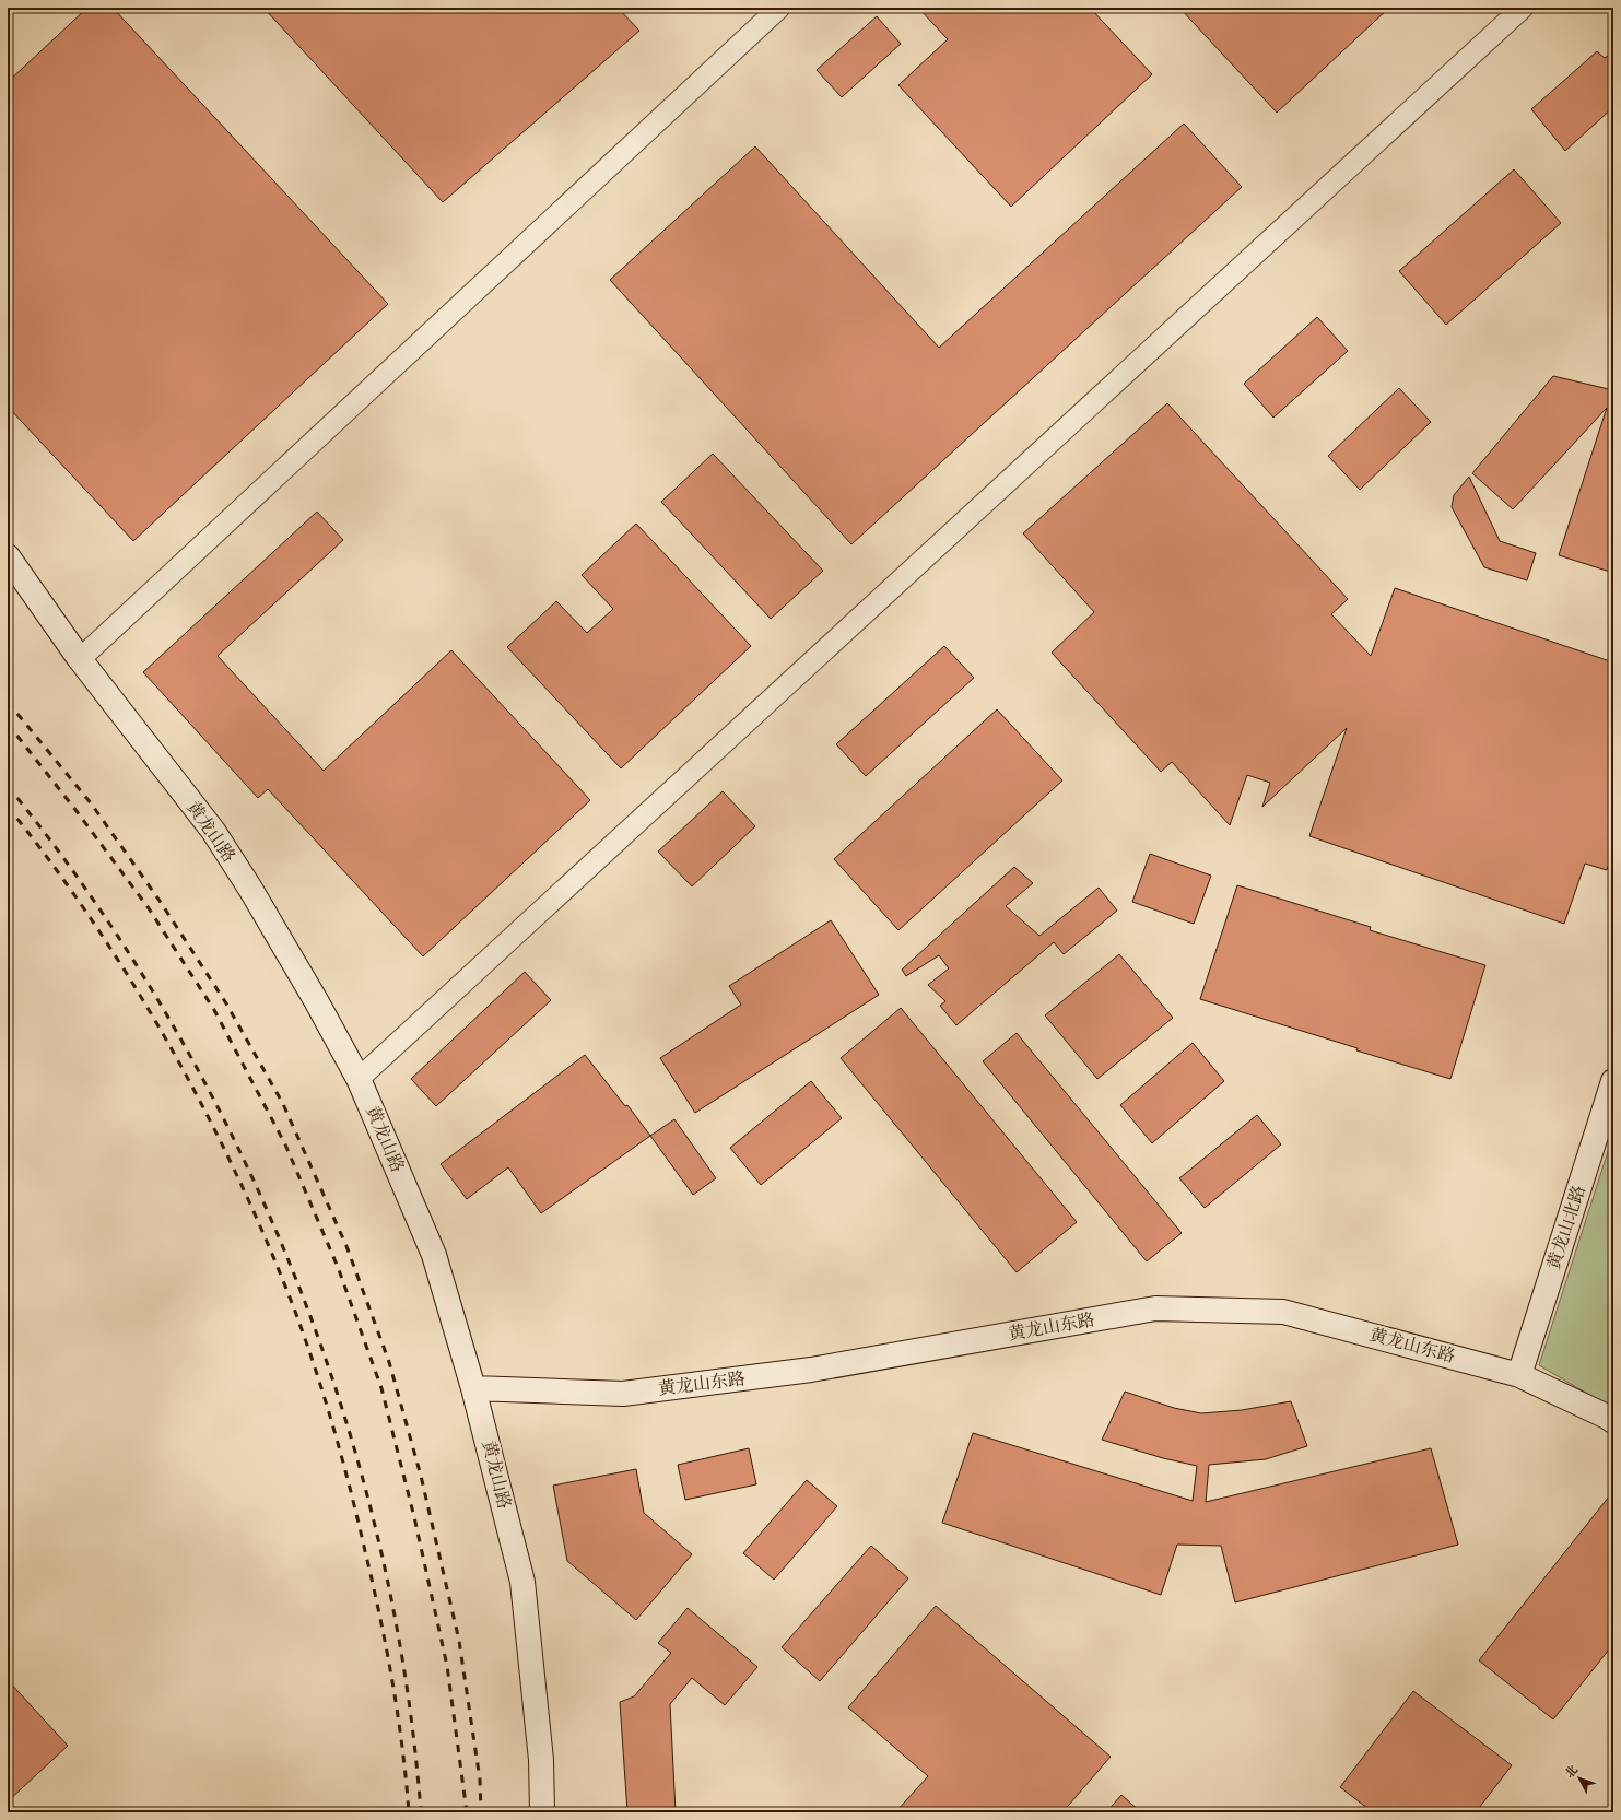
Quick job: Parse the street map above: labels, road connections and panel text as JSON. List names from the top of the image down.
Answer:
{
  "streets": {
    "street": ["黄龙山路", "黄龙山北路", "黄龙山东路"]
  },
  "crossings": [
    ["黄龙山路", "黄龙山东路"],
    ["黄龙山北路", "黄龙山东路"]
  ],
  "north": "top left"
}
